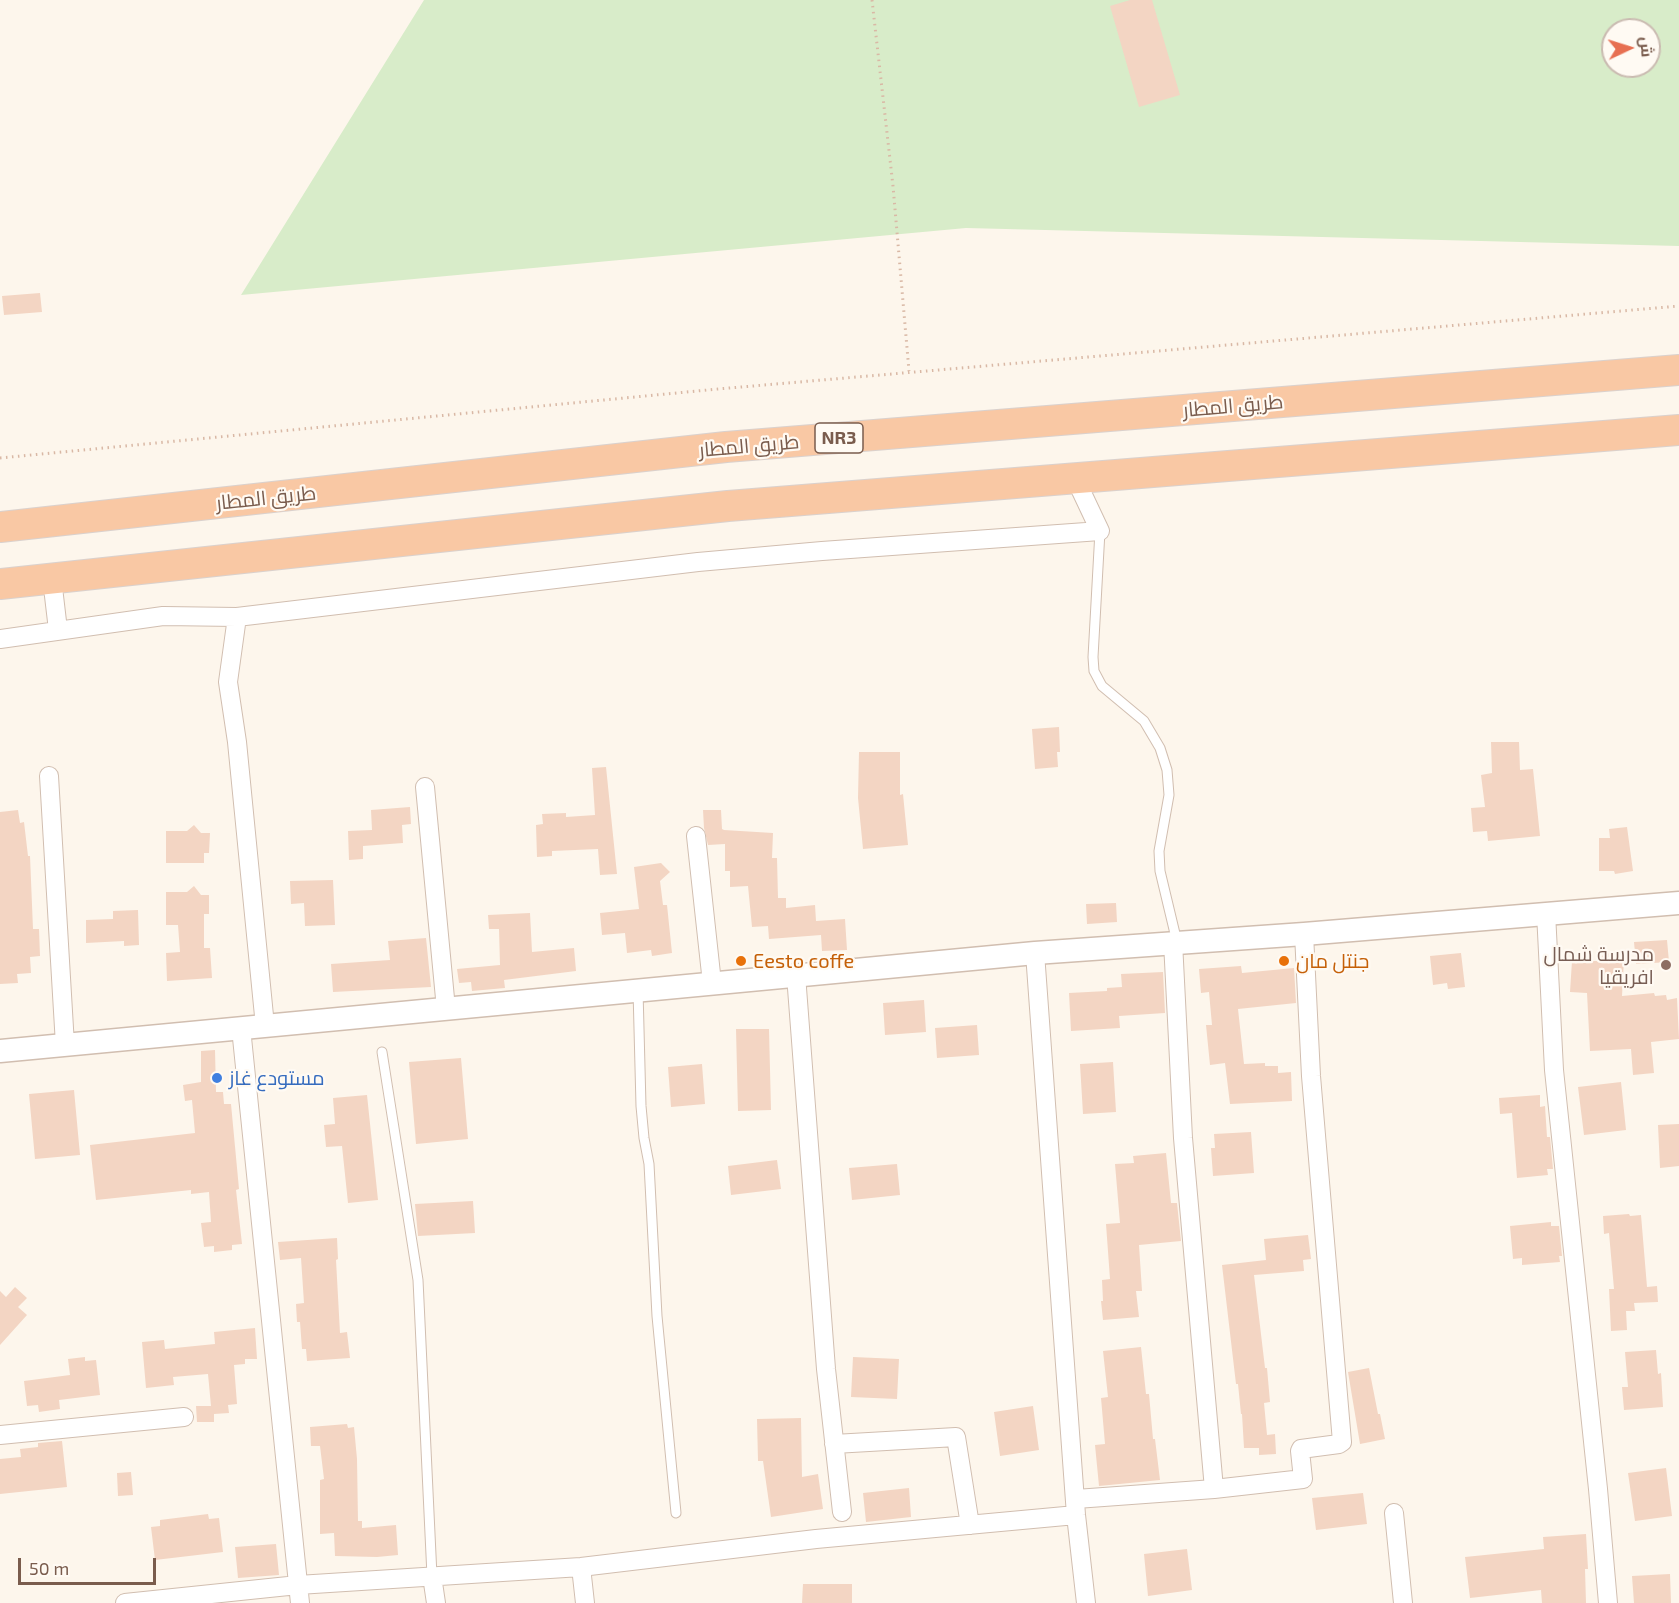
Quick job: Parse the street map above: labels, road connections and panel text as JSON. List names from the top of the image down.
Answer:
{
  "streets": {
    "highway": ["طريق المطار", "NR3"]
  },
  "places": [
    "Eesto coffe",
    "جنتل مان",
    "مدرسة شمال افريقيا",
    "مستودع غاز"
  ],
  "scale_bar": "50 m",
  "north": "right"
}
